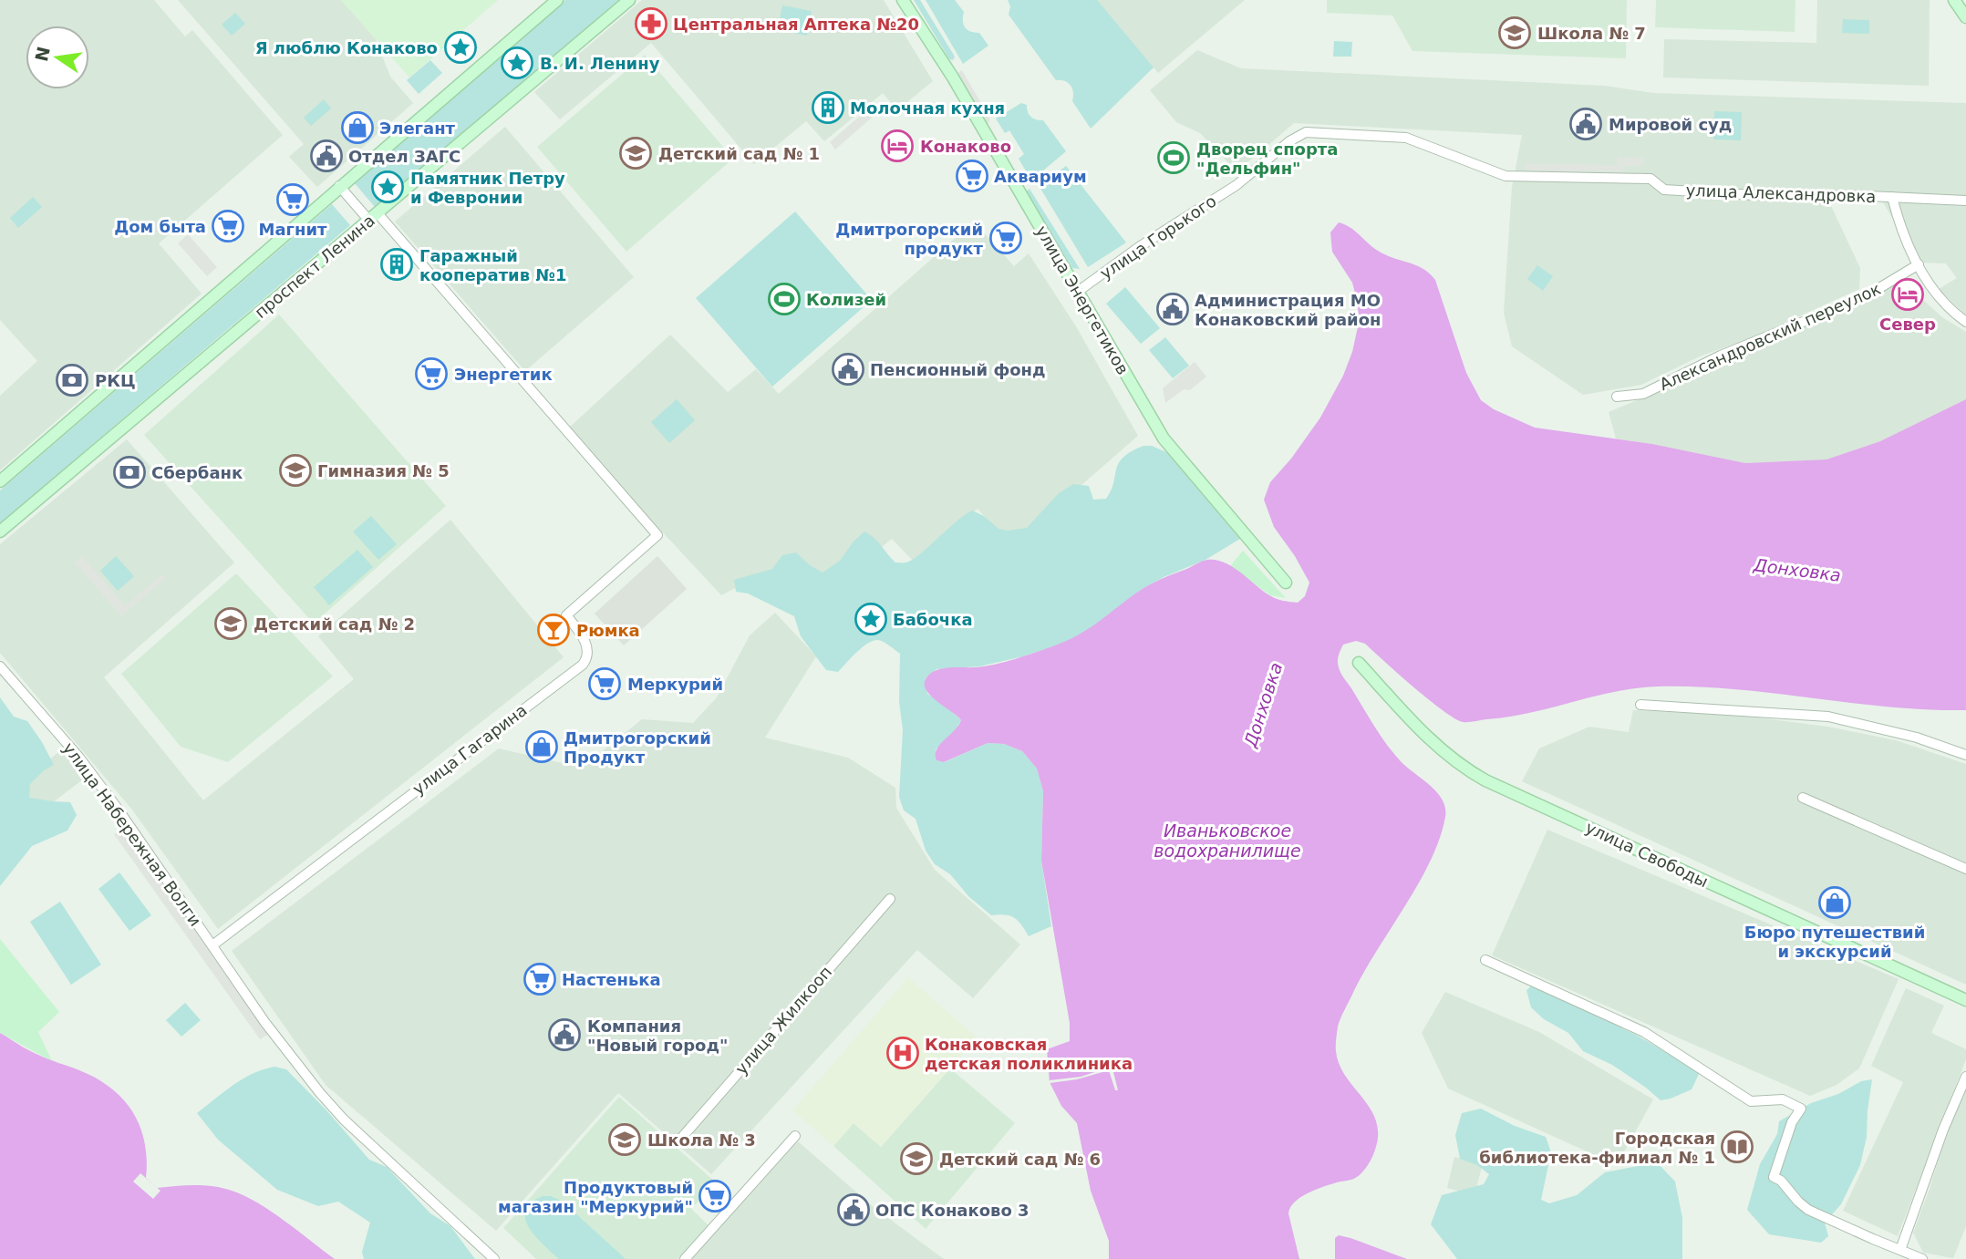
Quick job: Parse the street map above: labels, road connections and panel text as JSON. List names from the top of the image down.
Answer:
{
  "streets": {
    "street": [
      "улица Александровка",
      "улица Горького",
      "проспект Ленина",
      "улица Энергетиков",
      "Александровский переулок",
      "улица Гагарина",
      "улица Набережная Волги",
      "улица Свободы",
      "улица Жилкооп"
    ]
  },
  "crossings": [
    ["улица Александровка", "улица Горького"],
    ["улица Горького", "улица Энергетиков"],
    ["проспект Ленина", "улица Гагарина"],
    ["улица Гагарина", "улица Набережная Волги"]
  ],
  "water": ["Донховка", "Иваньковское водохранилище"],
  "places": {
    "pharmacy": ["Центральная Аптека №20"],
    "school or university": [
      "Школа № 7",
      "Детский сад № 1",
      "Гимназия № 5",
      "Детский сад № 2",
      "Школа № 3",
      "Детский сад № 6"
    ],
    "place": [
      "Я люблю Конаково",
      "В. И. Ленину",
      "Памятник Петру и Февронии",
      "Бабочка"
    ],
    "building": ["Молочная кухня", "Гаражный кооператив №1"],
    "public building": [
      "Мировой суд",
      "Отдел ЗАГС",
      "Администрация МО Конаковский район",
      "Пенсионный фонд",
      "Компания \"Новый город\"",
      "ОПС Конаково 3"
    ],
    "shop": ["Элегант", "Дмитрогорский Продукт", "Бюро путешествий и экскурсий"],
    "hotel": ["Конаково", "Север"],
    "sports": ["Дворец спорта \"Дельфин\"", "Колизей"],
    "supermarket": [
      "Аквариум",
      "Магнит",
      "Дом быта",
      "Дмитрогорский продукт",
      "Энергетик",
      "Меркурий",
      "Настенька",
      "Продуктовый магазин \"Меркурий\""
    ],
    "bank": ["РКЦ", "Сбербанк"],
    "bar": ["Рюмка"],
    "hospital": ["Конаковская детская поликлиника"],
    "library": ["Городская библиотека-филиал № 1"]
  },
  "north": "left"
}
